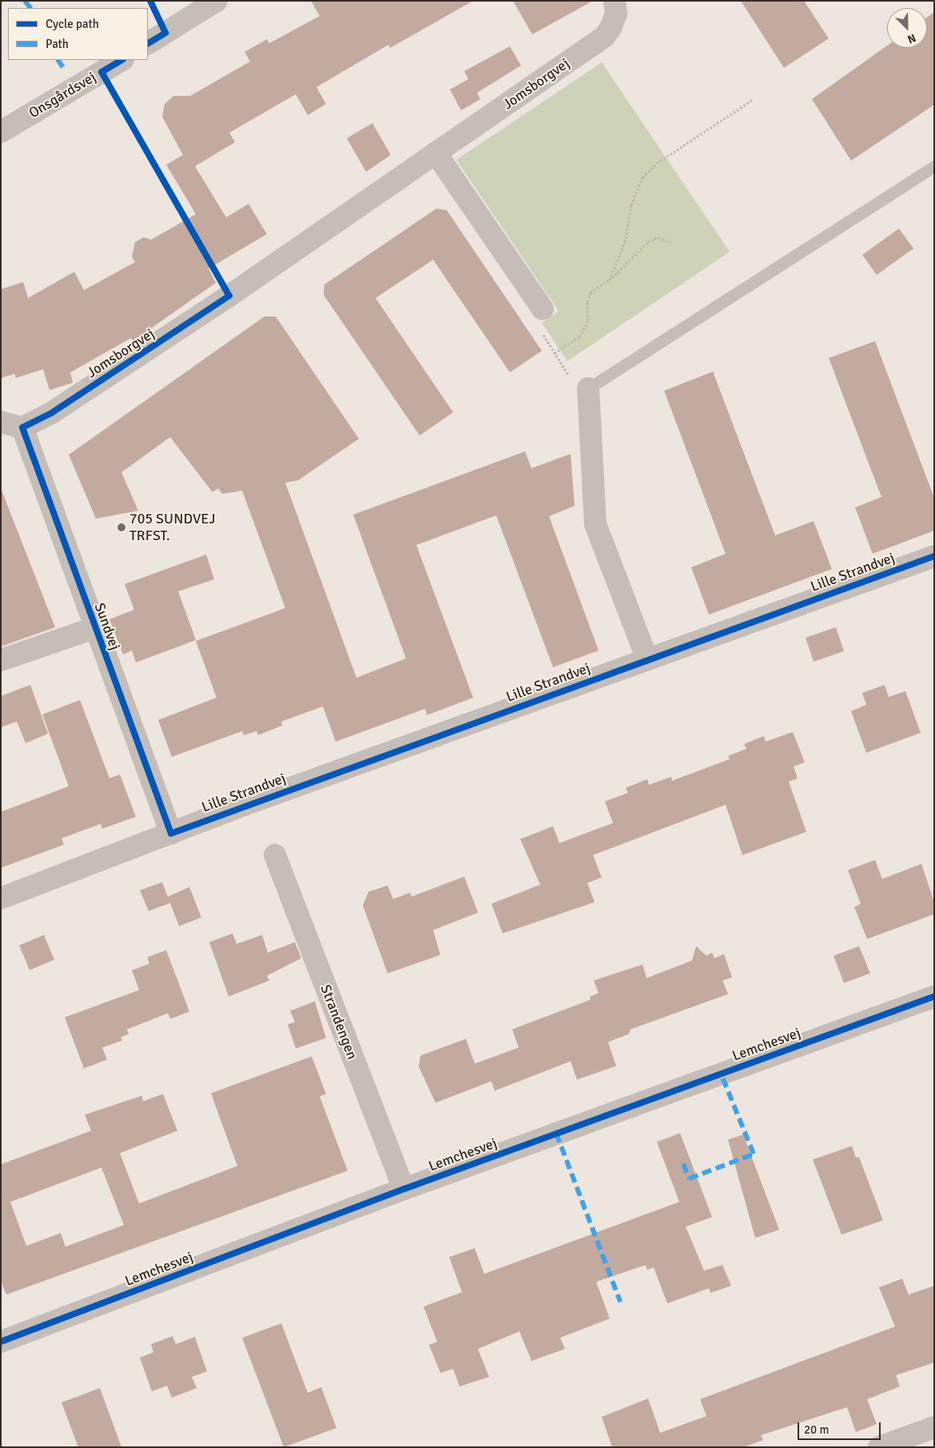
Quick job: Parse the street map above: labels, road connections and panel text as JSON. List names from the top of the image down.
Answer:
{
  "streets": {
    "street": [
      "Jomsborgvej",
      "Onsgårdsvej",
      "Lille Strandvej",
      "Sundvej",
      "Strandengen",
      "Lemchesvej"
    ]
  },
  "crossings": [
    ["Jomsborgvej", "Sundvej"],
    ["Lille Strandvej", "Sundvej"],
    ["Strandengen", "Lemchesvej"]
  ],
  "places": ["705 SUNDVEJ TRFST."],
  "legend": ["Cycle path", "Path"],
  "scale_bar": "20 m",
  "north": "bottom right"
}
